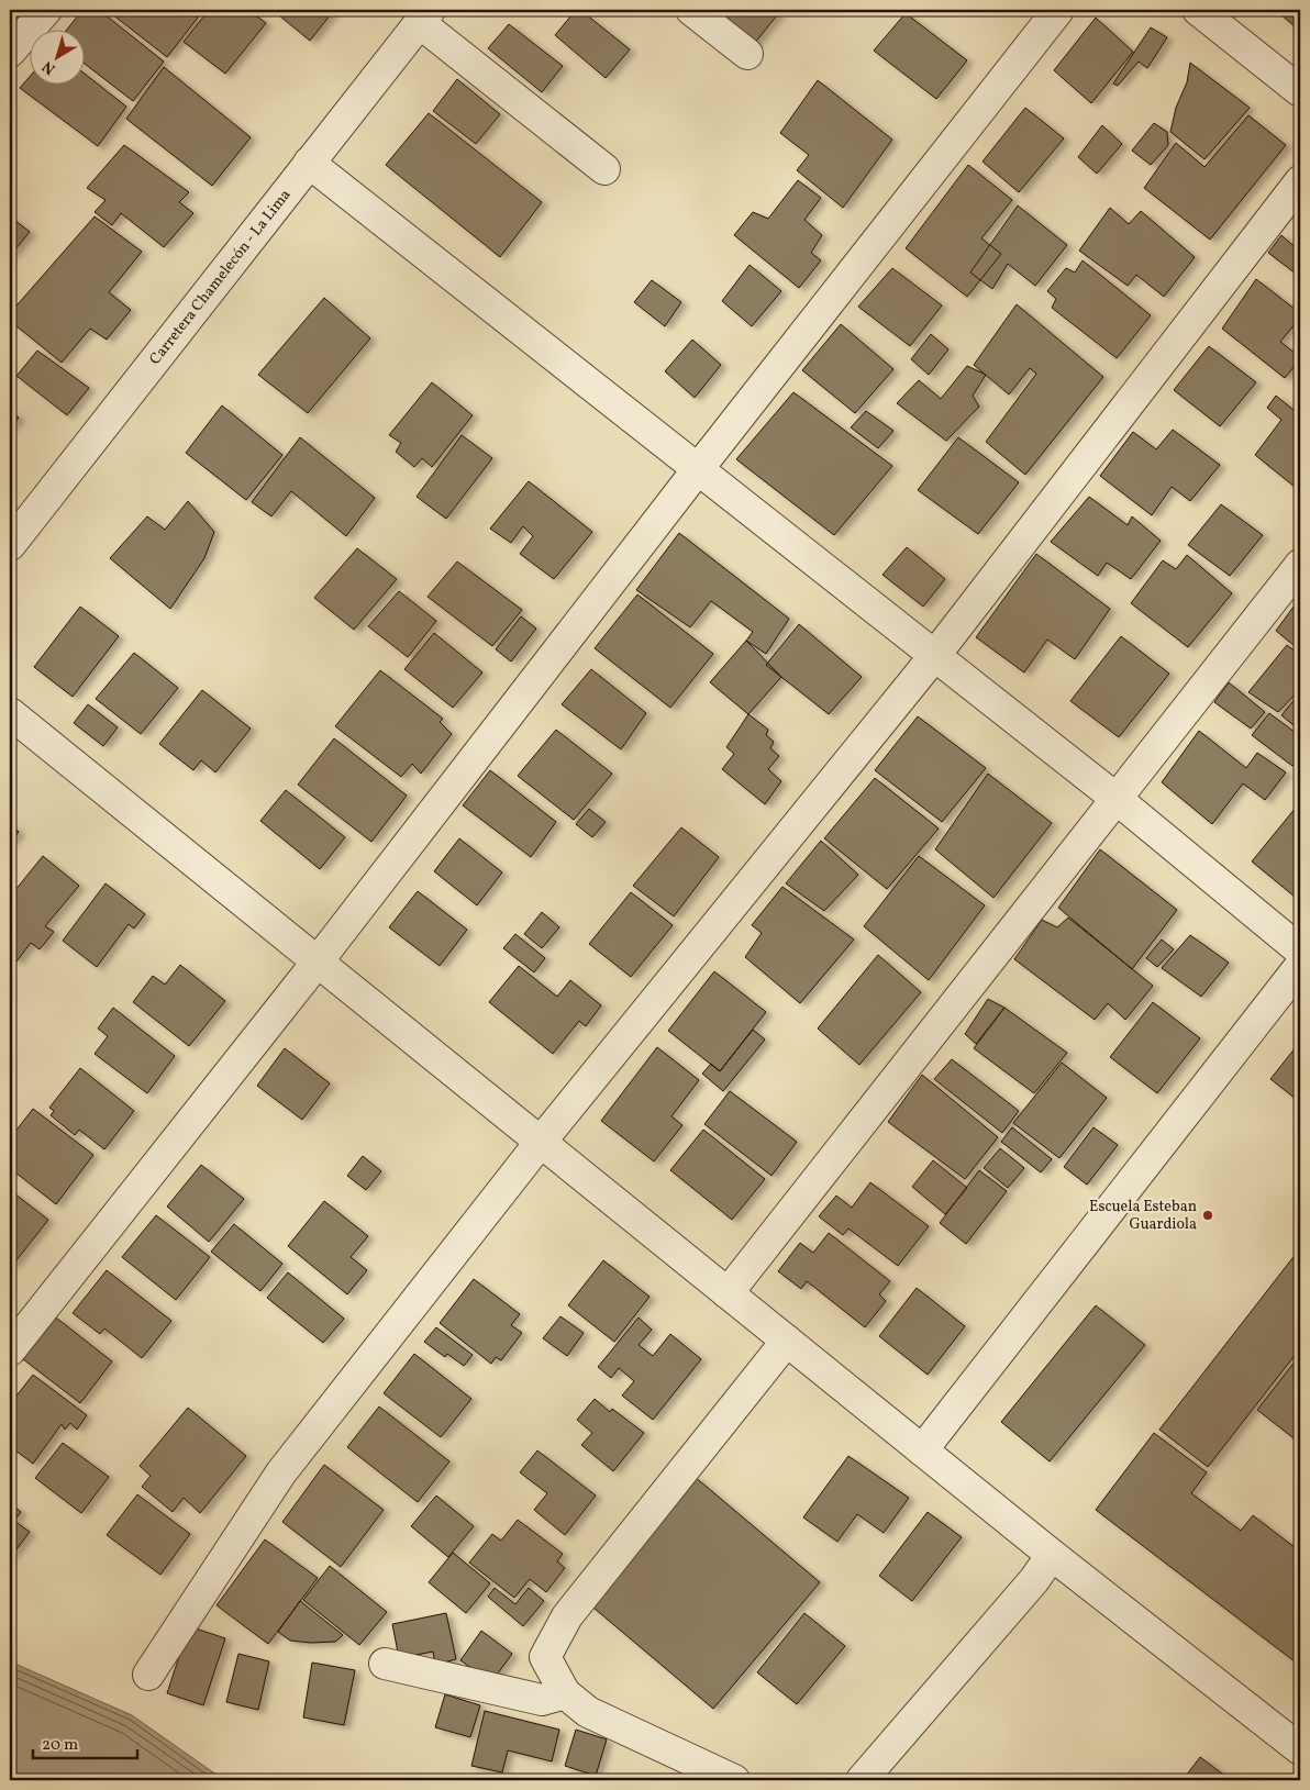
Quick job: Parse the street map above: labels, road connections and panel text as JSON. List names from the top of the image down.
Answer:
{
  "streets": {
    "street": ["Carretera Chamelecón - La Lima"]
  },
  "places": ["Escuela Esteban Guardiola"],
  "scale_bar": "20 m",
  "north": "bottom left"
}
